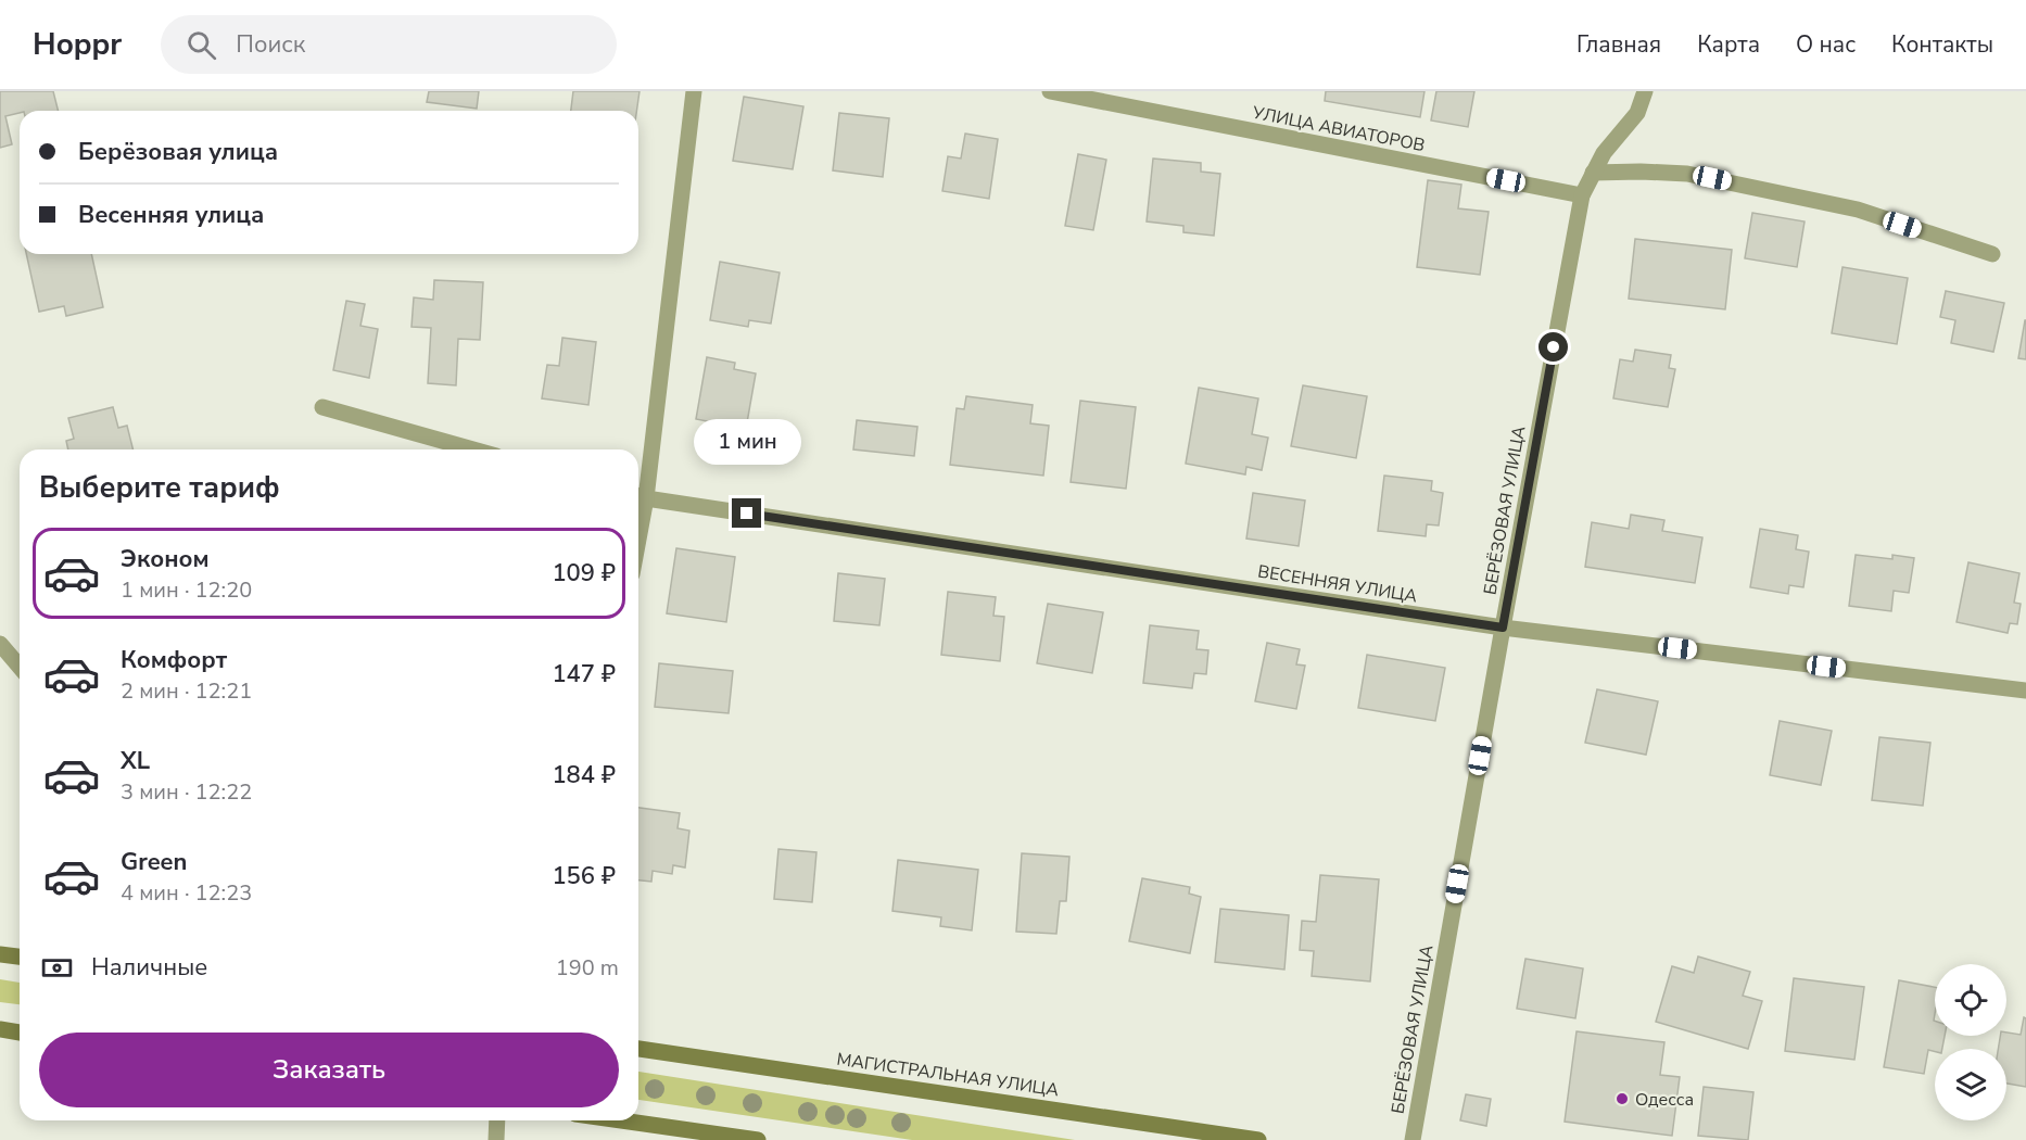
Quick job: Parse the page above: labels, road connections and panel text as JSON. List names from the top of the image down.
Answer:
{
  "streets": {
    "main road": ["МАГИСТРАЛЬНАЯ УЛИЦА"],
    "street": ["УЛИЦА АВИАТОРОВ", "БЕРЁЗОВАЯ УЛИЦА", "ВЕСЕННЯЯ УЛИЦА"]
  },
  "crossings": [
    ["УЛИЦА АВИАТОРОВ", "БЕРЁЗОВАЯ УЛИЦА"],
    ["БЕРЁЗОВАЯ УЛИЦА", "ВЕСЕННЯЯ УЛИЦА"]
  ],
  "places": ["Одесса"],
  "page": {
    "header": "Hoppr",
    "search": "Поиск",
    "nav": [
      "Главная",
      "Карта",
      "О нас",
      "Контакты"
    ],
    "banner": ["Берёзовая улица", "Весенняя улица"],
    "bubble": "1 мин",
    "heading": "Выберите тариф",
    "list": [
      {
        "name": "Эконом",
        "note": "1 мин · 12:20",
        "value": "109 ₽"
      },
      {
        "name": "Комфорт",
        "note": "2 мин · 12:21",
        "value": "147 ₽"
      },
      {
        "name": "XL",
        "note": "3 мин · 12:22",
        "value": "184 ₽"
      },
      {
        "name": "Green",
        "note": "4 мин · 12:23",
        "value": "156 ₽"
      }
    ],
    "pay": ["Наличные", "190 m"],
    "buttons": "Заказать"
  }
}
